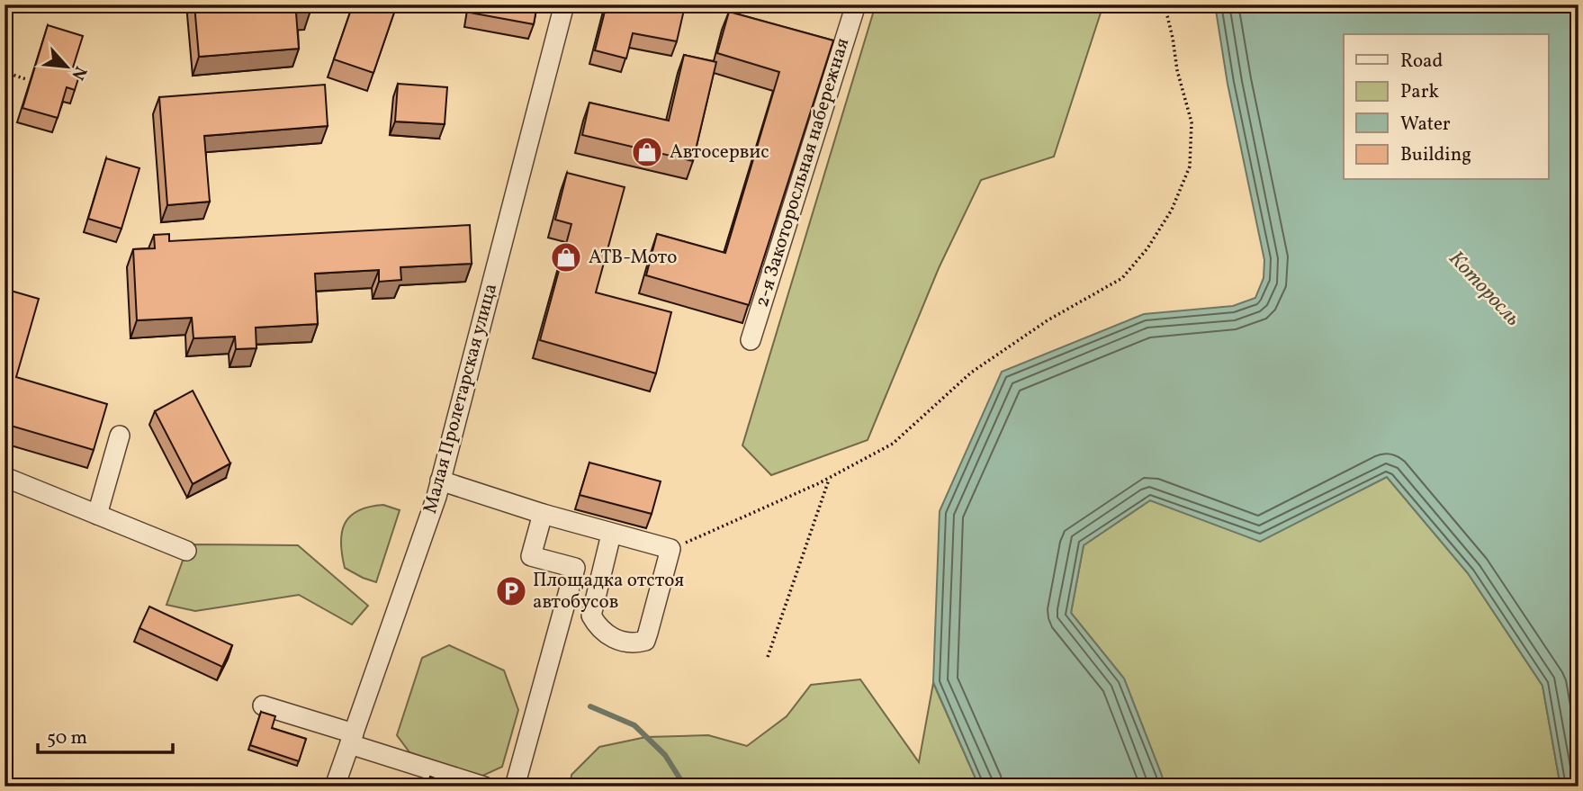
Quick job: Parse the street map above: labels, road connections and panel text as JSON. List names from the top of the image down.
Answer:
{
  "streets": {
    "street": ["2-я Закоторосльная набережная", "Малая Пролетарская улица"]
  },
  "water": ["Которосль"],
  "places": {
    "shop": ["Автосервис", "АТВ-Мото"],
    "parking": ["Площадка отстоя автобусов"]
  },
  "legend": [
    "Road",
    "Park",
    "Water",
    "Building"
  ],
  "scale_bar": "50 m",
  "north": "bottom right"
}
